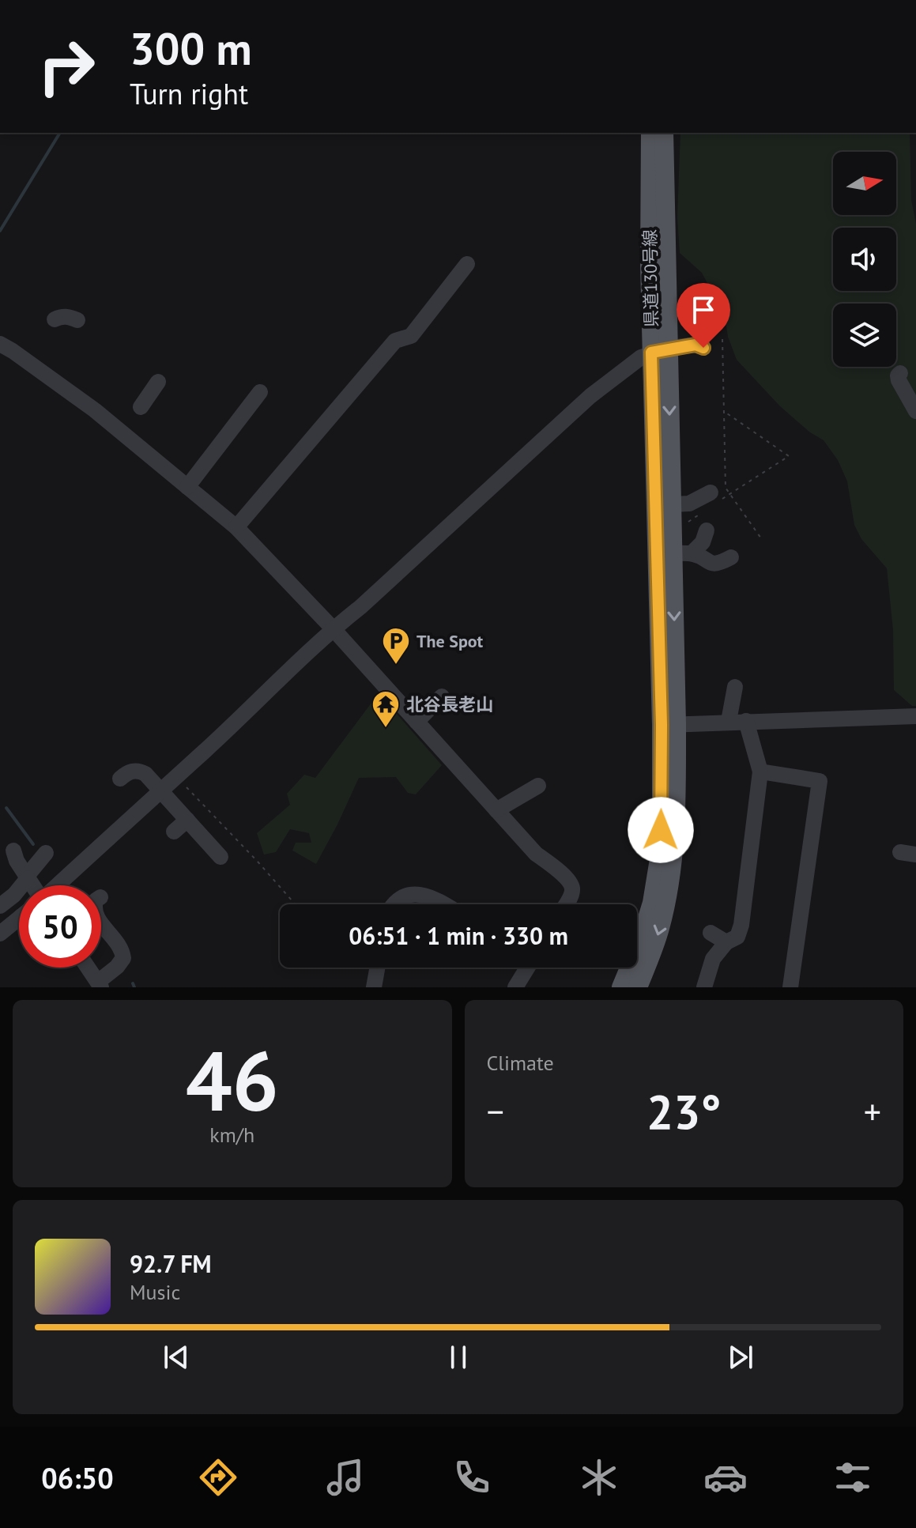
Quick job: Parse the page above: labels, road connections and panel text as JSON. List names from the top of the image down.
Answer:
{
  "streets": {
    "main road": ["県道130号線"]
  },
  "places": {
    "parking": ["The Spot"],
    "temple": ["北谷長老山"]
  },
  "north": "right",
  "page": {
    "turn": ["300 m", "Turn right"],
    "limit": "50",
    "trip": "06:51 · 1 min · 330 m",
    "tile": [
      ["46", "km/h"],
      "Climate"
    ],
    "heat": ["−", "23°", "+"],
    "song": ["92.7 FM", "Music"],
    "tabs": "06:50"
  }
}
